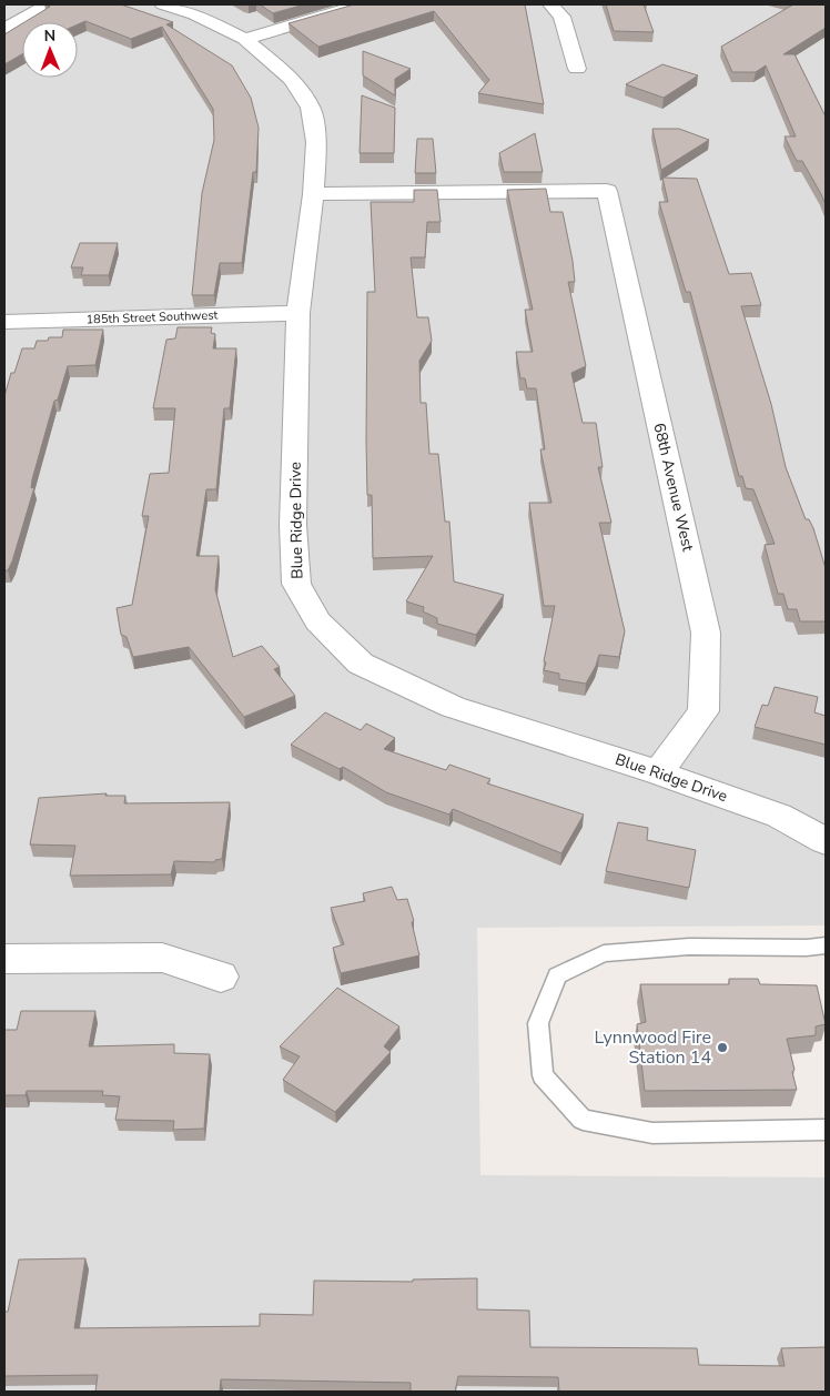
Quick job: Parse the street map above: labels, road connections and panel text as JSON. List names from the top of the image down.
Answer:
{
  "streets": {
    "street": ["185th Street Southwest", "68th Avenue West", "Blue Ridge Drive"]
  },
  "crossings": [
    ["185th Street Southwest", "Blue Ridge Drive"],
    ["68th Avenue West", "Blue Ridge Drive"]
  ],
  "places": ["Lynnwood Fire Station 14"],
  "north": "top"
}
